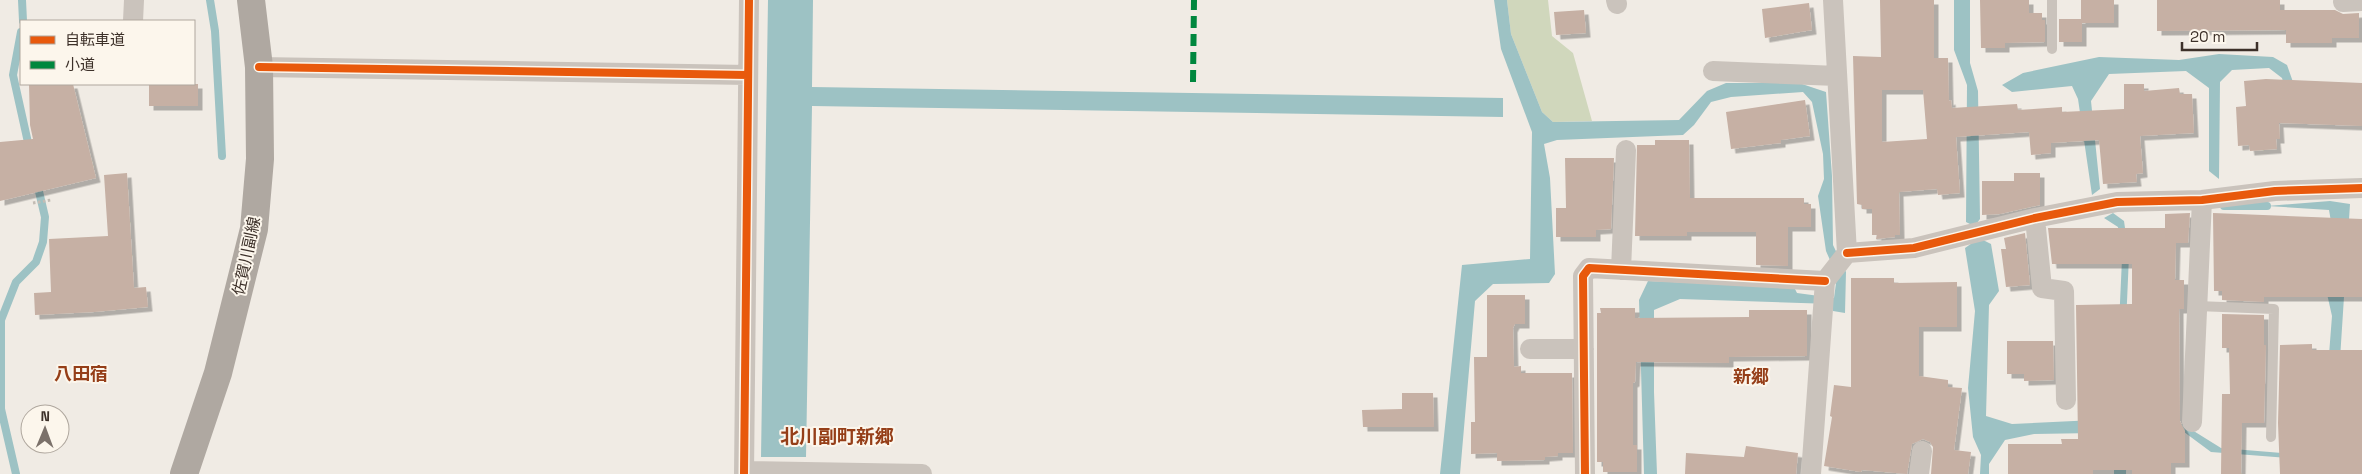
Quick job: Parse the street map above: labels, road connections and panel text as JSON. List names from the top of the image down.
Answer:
{
  "streets": {
    "main road": ["佐賀川副線"]
  },
  "districts": ["八田宿", "新郷", "北川副町新郷"],
  "legend": ["自転車道", "小道"],
  "scale_bar": "20 m",
  "north": "top"
}
